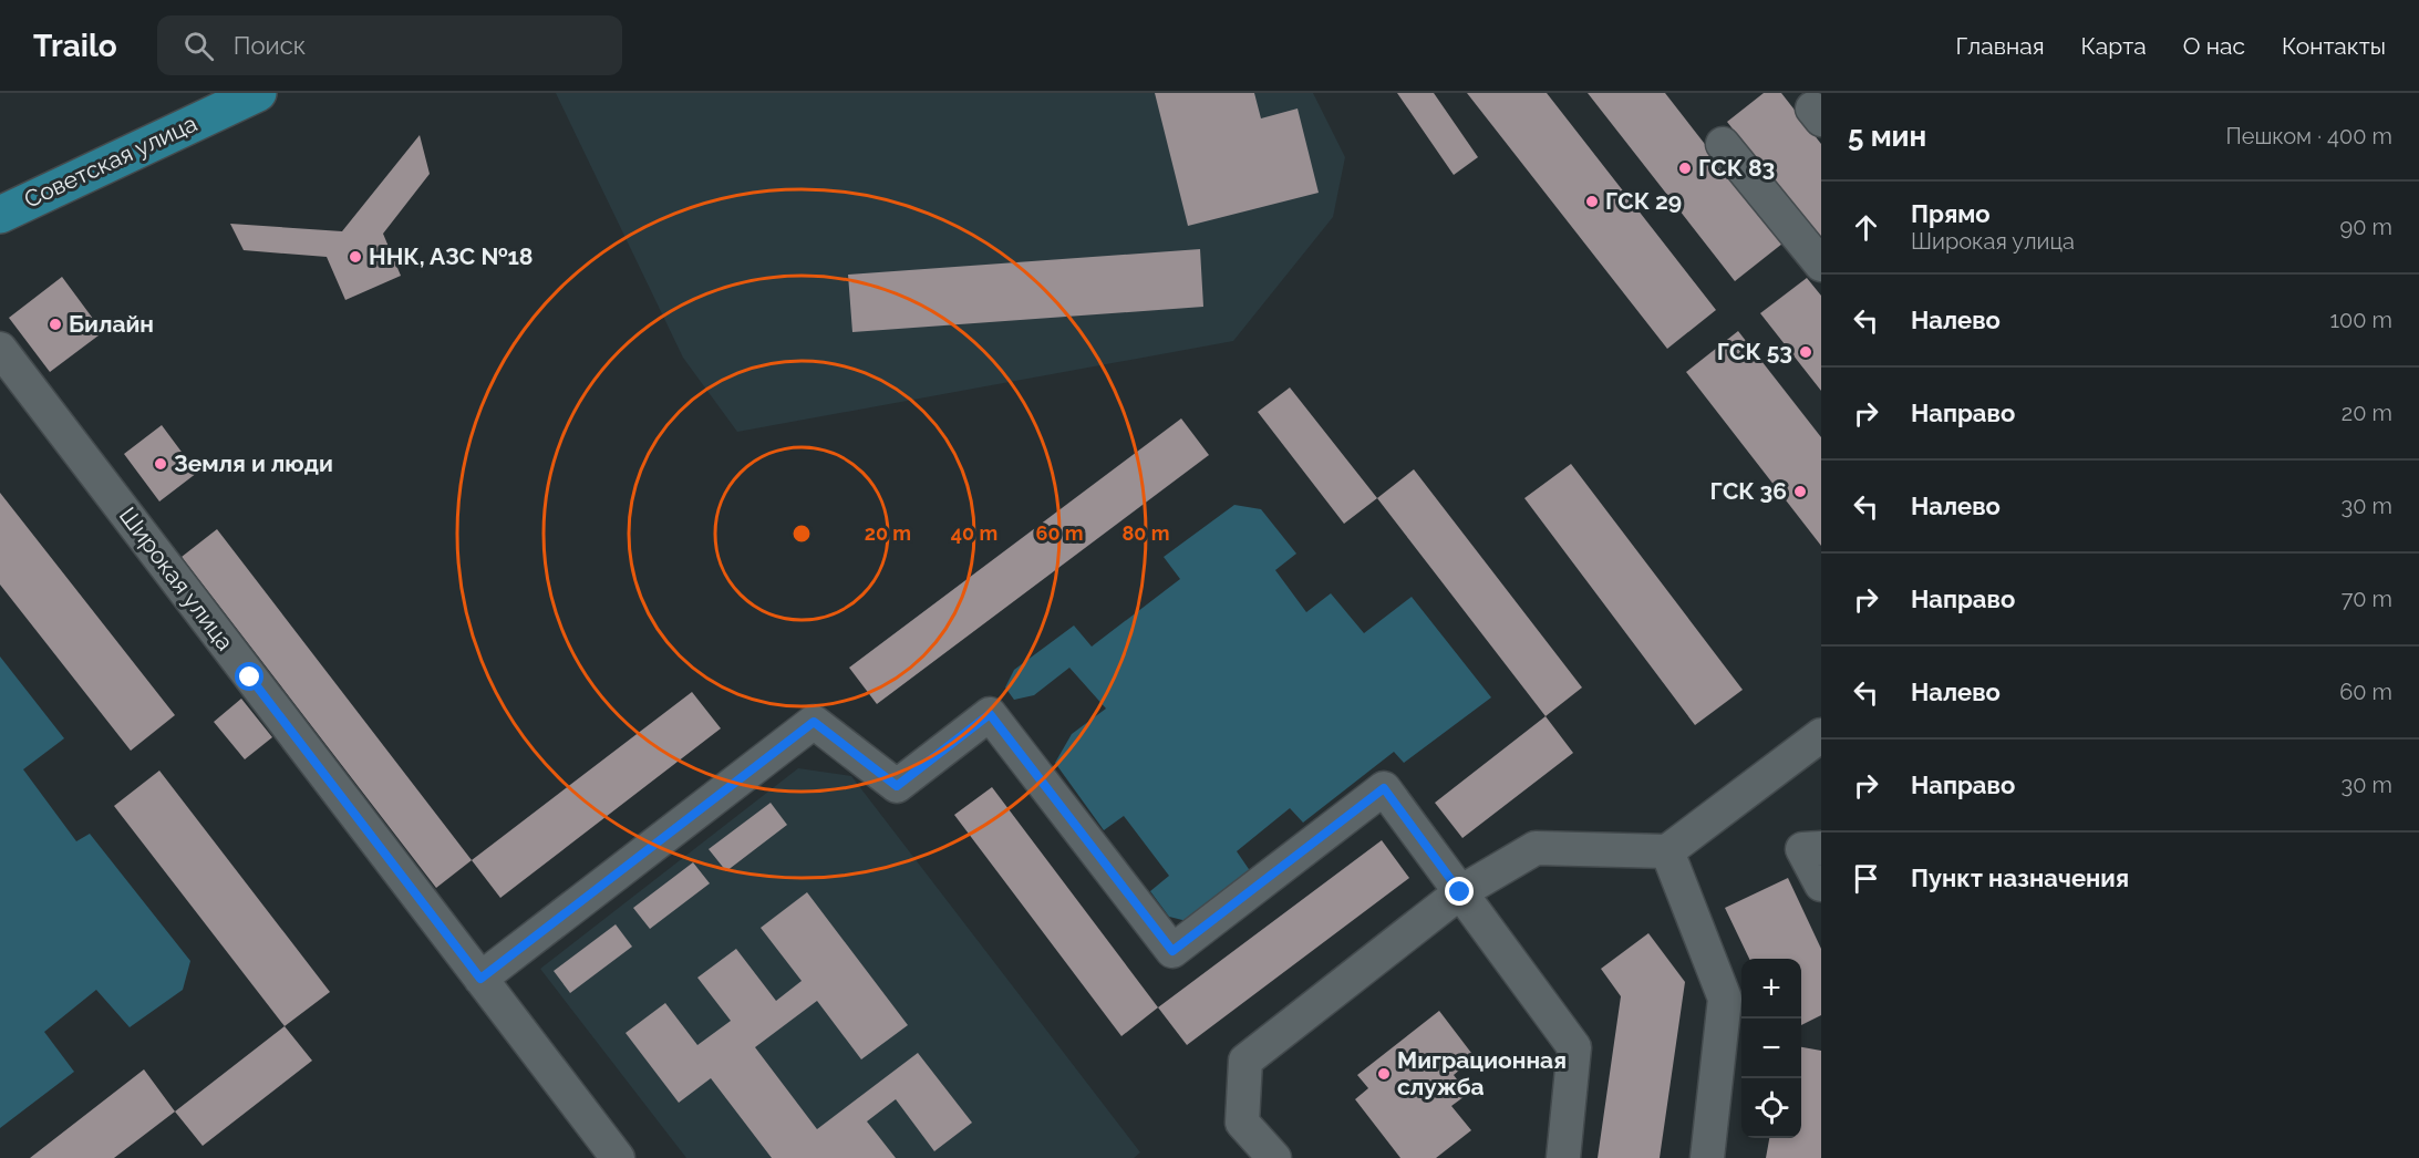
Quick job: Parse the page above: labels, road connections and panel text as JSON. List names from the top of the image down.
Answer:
{
  "streets": {
    "main road": ["Советская улица"],
    "street": ["Широкая улица"]
  },
  "places": [
    "ГСК 83",
    "ГСК 29",
    "ННК, АЗС №18",
    "Билайн",
    "ГСК 53",
    "Земля и люди",
    "ГСК 36",
    "Миграционная служба"
  ],
  "page": {
    "header": "Trailo",
    "search": "Поиск",
    "nav": [
      "Главная",
      "Карта",
      "О нас",
      "Контакты"
    ],
    "heading": ["5 мин", "Пешком · 400 m"],
    "list": [
      ["Прямо", "Широкая улица", "90 m"],
      ["Налево", "100 m"],
      ["Направо", "20 m"],
      ["Налево", "30 m"],
      ["Направо", "70 m"],
      ["Налево", "60 m"],
      ["Направо", "30 m"],
      "Пункт назначения"
    ],
    "map_buttons": ["+", "−"]
  },
  "rings": [
    "20 m",
    "40 m",
    "60 m",
    "80 m"
  ]
}
